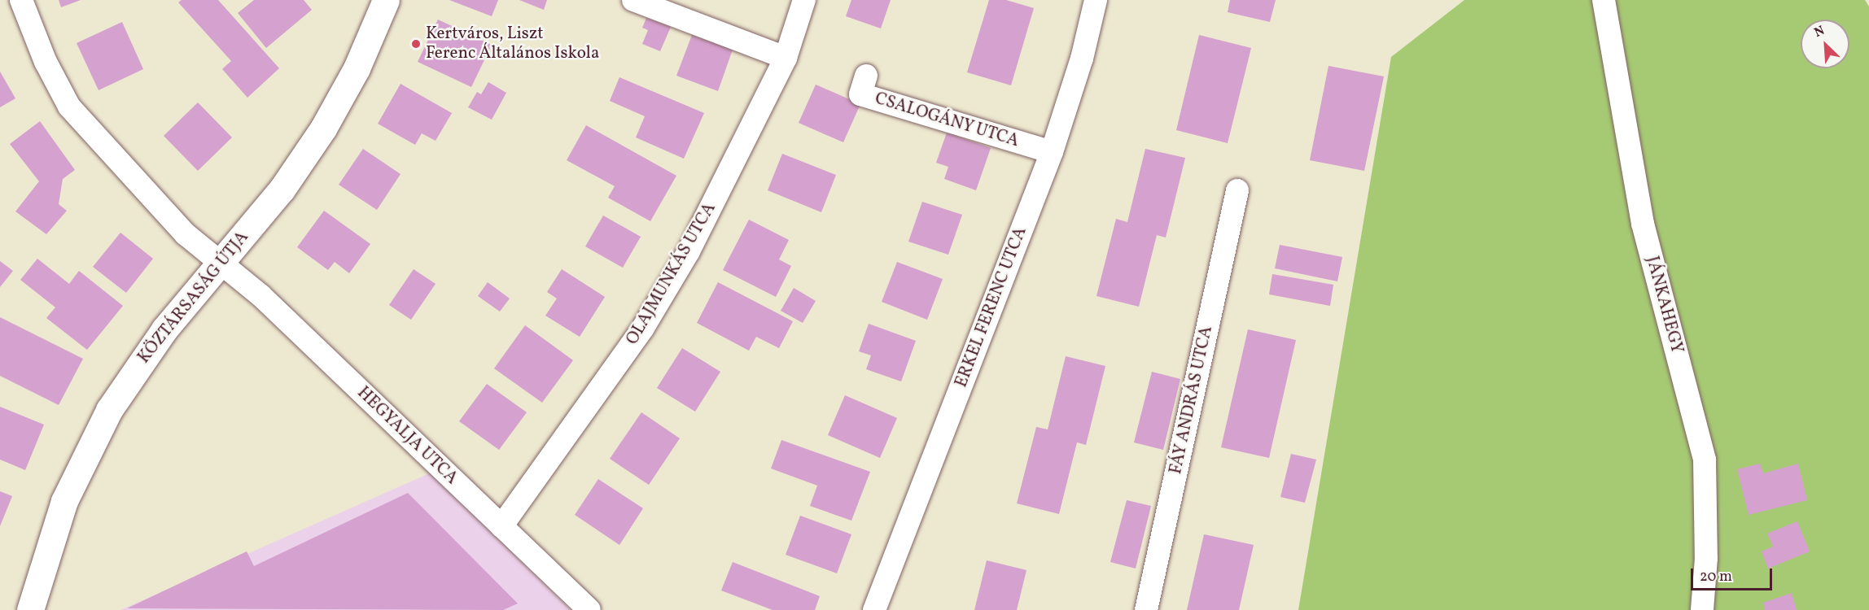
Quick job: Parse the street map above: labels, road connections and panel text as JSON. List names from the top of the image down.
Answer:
{
  "streets": {
    "street": [
      "CSALOGÁNY UTCA",
      "OLAJMUNKÁS UTCA",
      "KÖZTÁRSASÁG ÚTJA",
      "JÁNKAHEGY",
      "ERKEL FERENC UTCA",
      "FÁY ANDRÁS UTCA",
      "HEGYALJA UTCA"
    ]
  },
  "crossings": [
    ["CSALOGÁNY UTCA", "ERKEL FERENC UTCA"],
    ["OLAJMUNKÁS UTCA", "HEGYALJA UTCA"],
    ["KÖZTÁRSASÁG ÚTJA", "HEGYALJA UTCA"]
  ],
  "places": ["Kertváros, Liszt Ferenc Általános Iskola"],
  "scale_bar": "20 m",
  "north": "top left"
}
